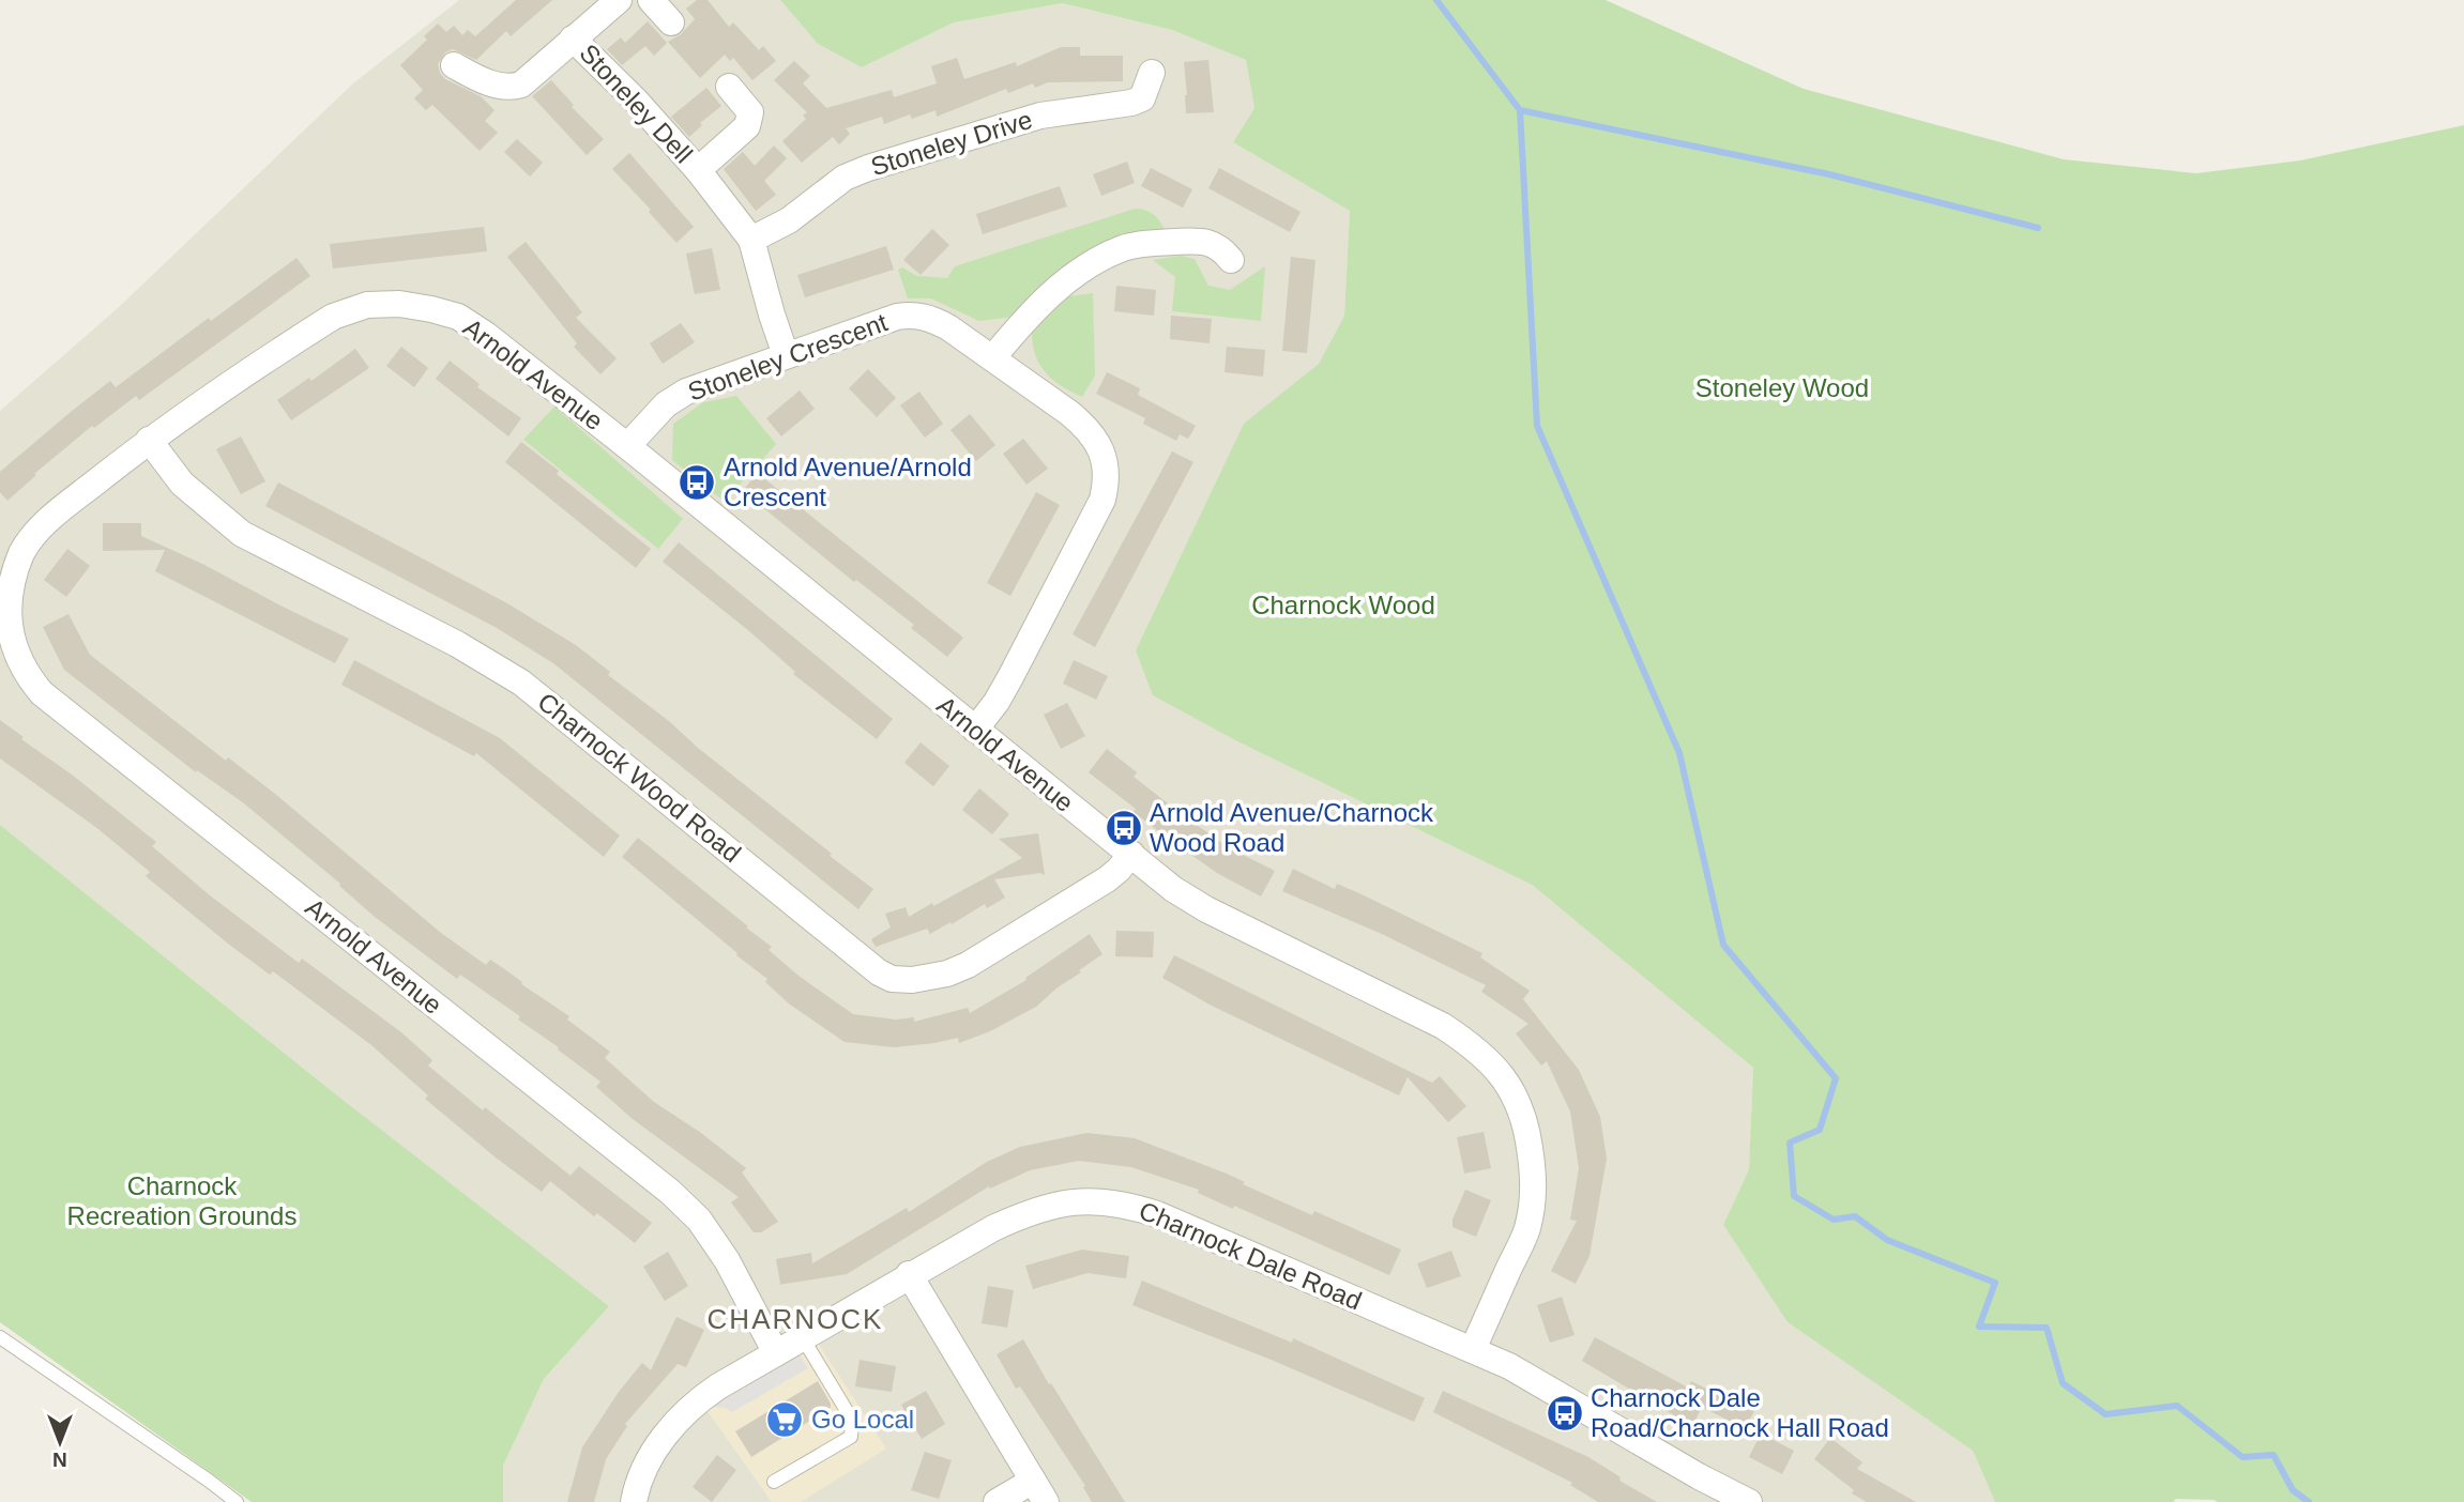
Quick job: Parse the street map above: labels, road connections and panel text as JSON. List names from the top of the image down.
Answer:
{
  "streets": {
    "street": [
      "Stoneley Dell",
      "Stoneley Drive",
      "Stoneley Crescent",
      "Arnold Avenue",
      "Charnock Wood Road",
      "Charnock Dale Road"
    ]
  },
  "crossings": [
    ["Stoneley Dell", "Stoneley Drive"],
    ["Stoneley Dell", "Stoneley Crescent"],
    ["Stoneley Crescent", "Arnold Avenue"],
    ["Arnold Avenue", "Charnock Wood Road"],
    ["Arnold Avenue", "Charnock Dale Road"]
  ],
  "districts": ["CHARNOCK"],
  "parks": ["Stoneley Wood", "Charnock Wood", "Charnock Recreation Grounds"],
  "places": {
    "bus stop": ["Arnold Avenue/Arnold Crescent", "Arnold Avenue/Charnock Wood Road", "Charnock Dale Road/Charnock Hall Road"],
    "supermarket": ["Go Local"]
  },
  "north": "bottom"
}
